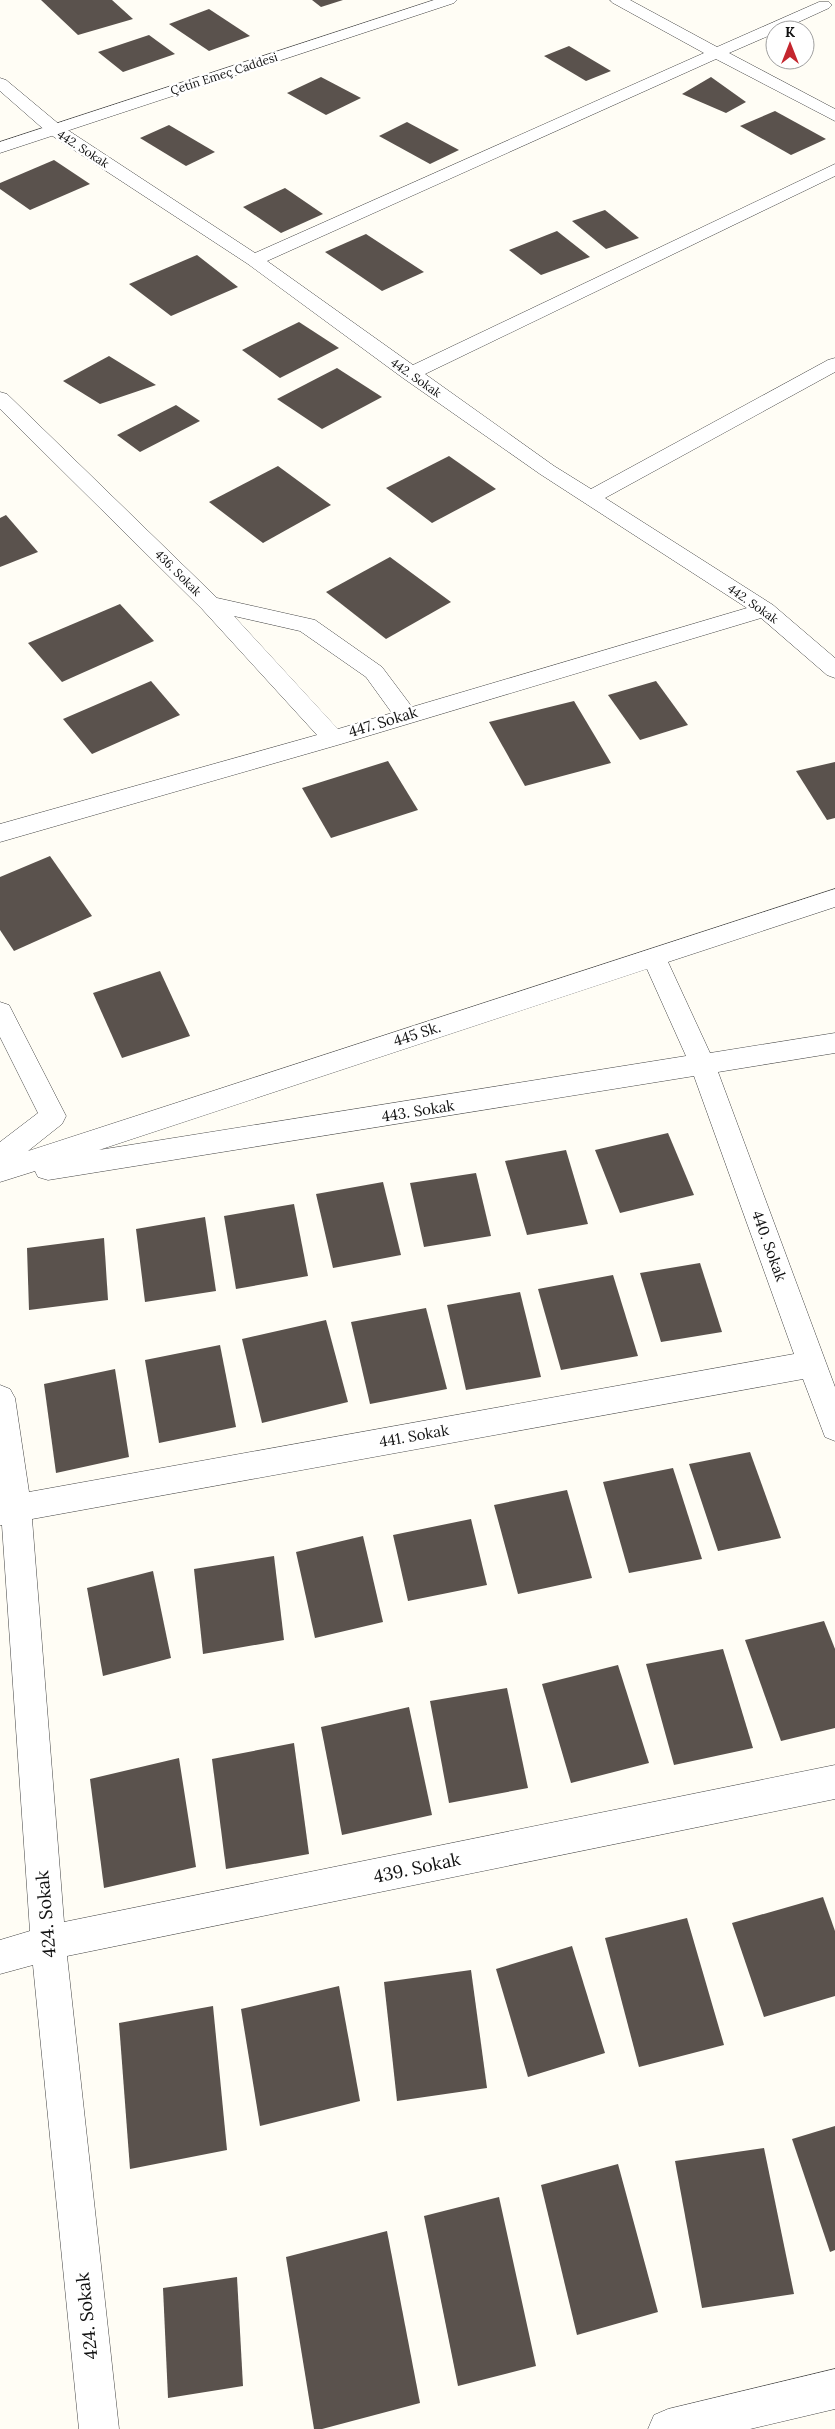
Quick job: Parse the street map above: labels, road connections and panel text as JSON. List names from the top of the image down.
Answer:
{
  "streets": {
    "street": [
      "Çetin Emeç Caddesi",
      "442. Sokak",
      "436. Sokak",
      "447. Sokak",
      "445 Sk.",
      "443. Sokak",
      "440. Sokak",
      "441. Sokak",
      "439. Sokak",
      "424. Sokak"
    ]
  },
  "crossings": [
    ["Çetin Emeç Caddesi", "442. Sokak"],
    ["442. Sokak", "447. Sokak"],
    ["436. Sokak", "447. Sokak"],
    ["445 Sk.", "440. Sokak"],
    ["443. Sokak", "440. Sokak"],
    ["440. Sokak", "441. Sokak"],
    ["441. Sokak", "424. Sokak"],
    ["439. Sokak", "424. Sokak"]
  ],
  "north": "top"
}
